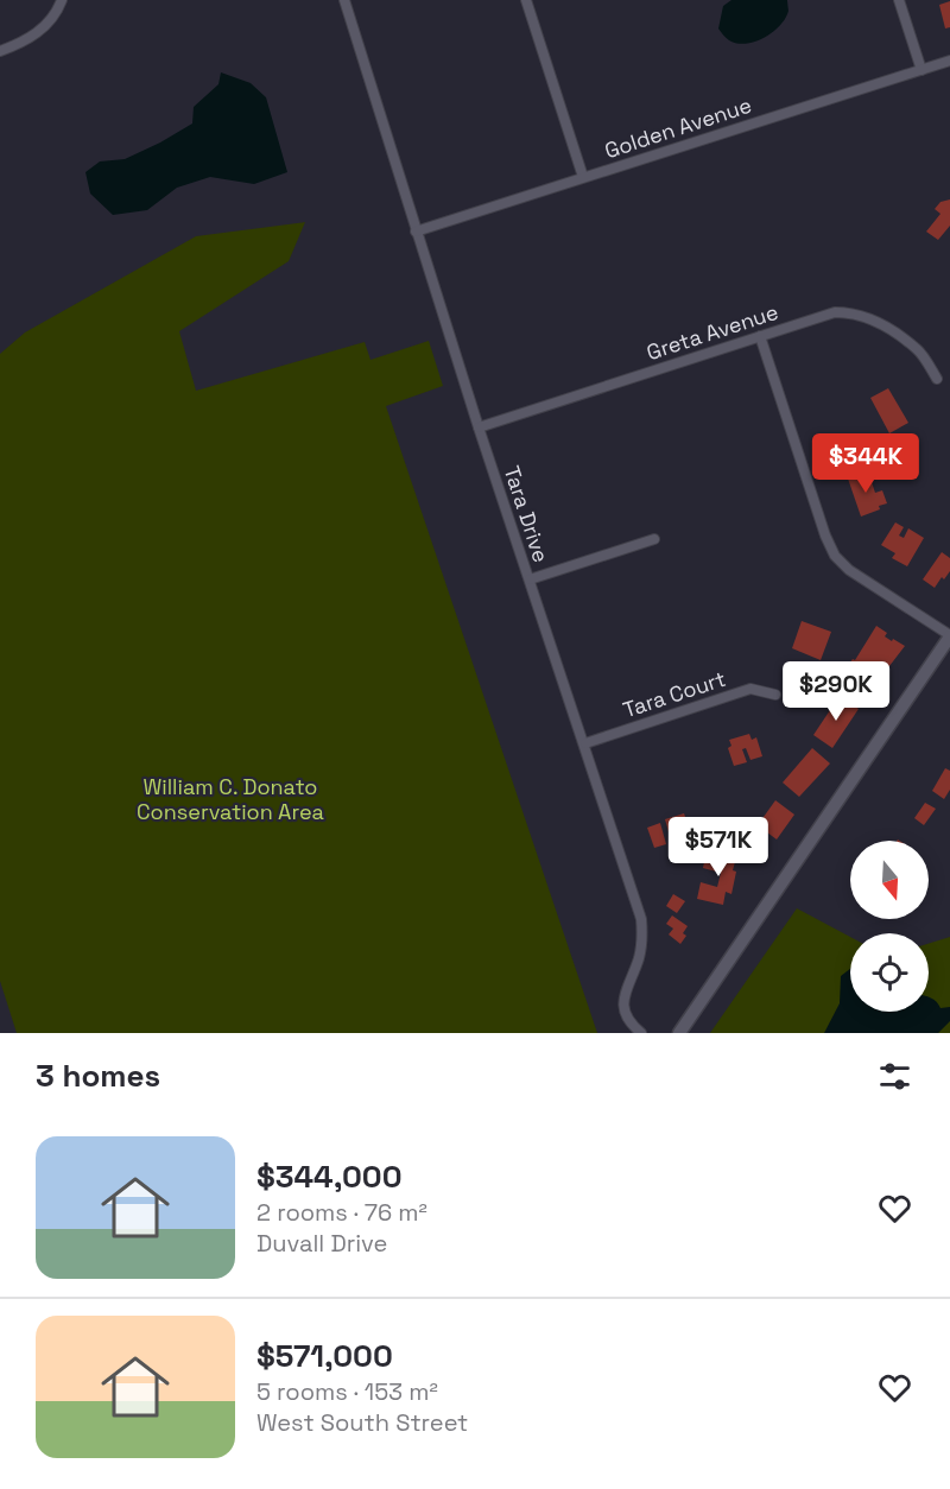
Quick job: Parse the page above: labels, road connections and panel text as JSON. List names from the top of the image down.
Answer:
{
  "streets": {
    "street": [
      "Golden Avenue",
      "Greta Avenue",
      "Tara Drive",
      "Tara Court"
    ]
  },
  "crossings": [
    ["Golden Avenue", "Tara Drive"],
    ["Greta Avenue", "Tara Drive"],
    ["Tara Drive", "Tara Court"]
  ],
  "parks": ["William C. Donato Conservation Area"],
  "north": "bottom",
  "page": {
    "price": ["$344K", "$290K", "$571K"],
    "heading": "3 homes",
    "list": [
      {
        "name": "$344,000",
        "note": "2 rooms · 76 m² · Duvall Drive"
      },
      {
        "name": "$571,000",
        "note": "5 rooms · 153 m² · West South Street"
      }
    ]
  }
}
